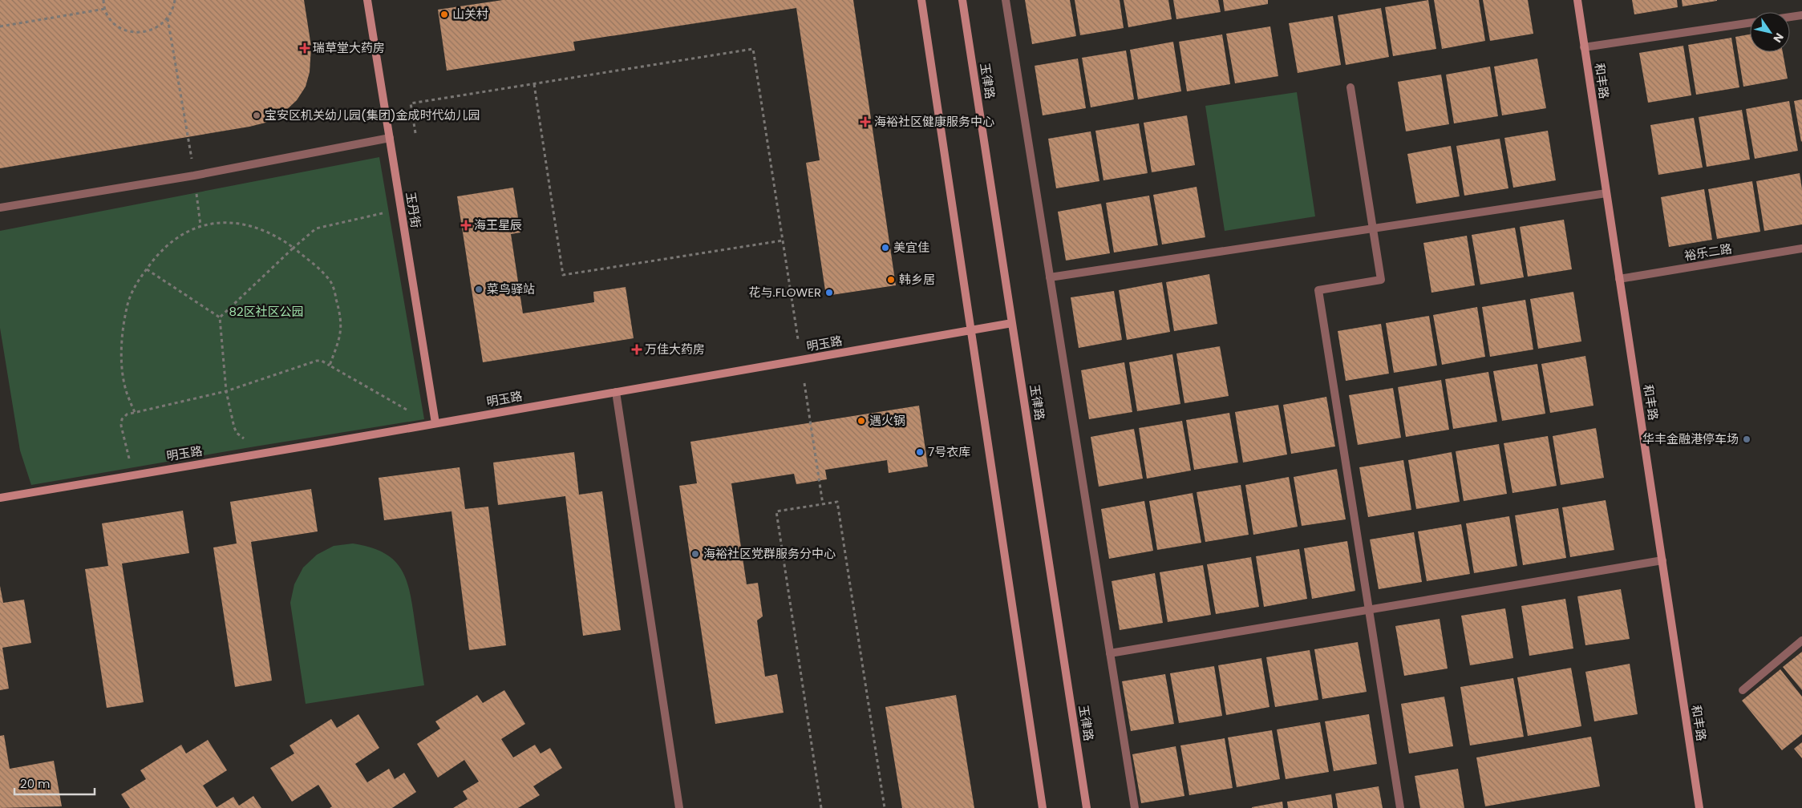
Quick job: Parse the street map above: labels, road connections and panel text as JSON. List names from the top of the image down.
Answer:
{
  "streets": {
    "street": [
      "玉律路",
      "和丰路",
      "玉丹街",
      "裕乐二路",
      "明玉路"
    ]
  },
  "crossings": [
    ["玉律路", "明玉路"],
    ["和丰路", "裕乐二路"],
    ["玉丹街", "明玉路"]
  ],
  "parks": ["82区社区公园"],
  "places": {
    "other": [
      "山关村",
      "宝安区机关幼儿园(集团)金成时代幼儿园",
      "美宜佳",
      "韩乡居",
      "菜鸟驿站",
      "花与.FLOWER",
      "遇火锅",
      "华丰金融港停车场",
      "7号衣库",
      "海裕社区党群服务分中心"
    ],
    "health": [
      "瑞草堂大药房",
      "海裕社区健康服务中心",
      "海王星辰",
      "万佳大药房"
    ]
  },
  "scale_bar": "20 m",
  "north": "bottom right"
}
